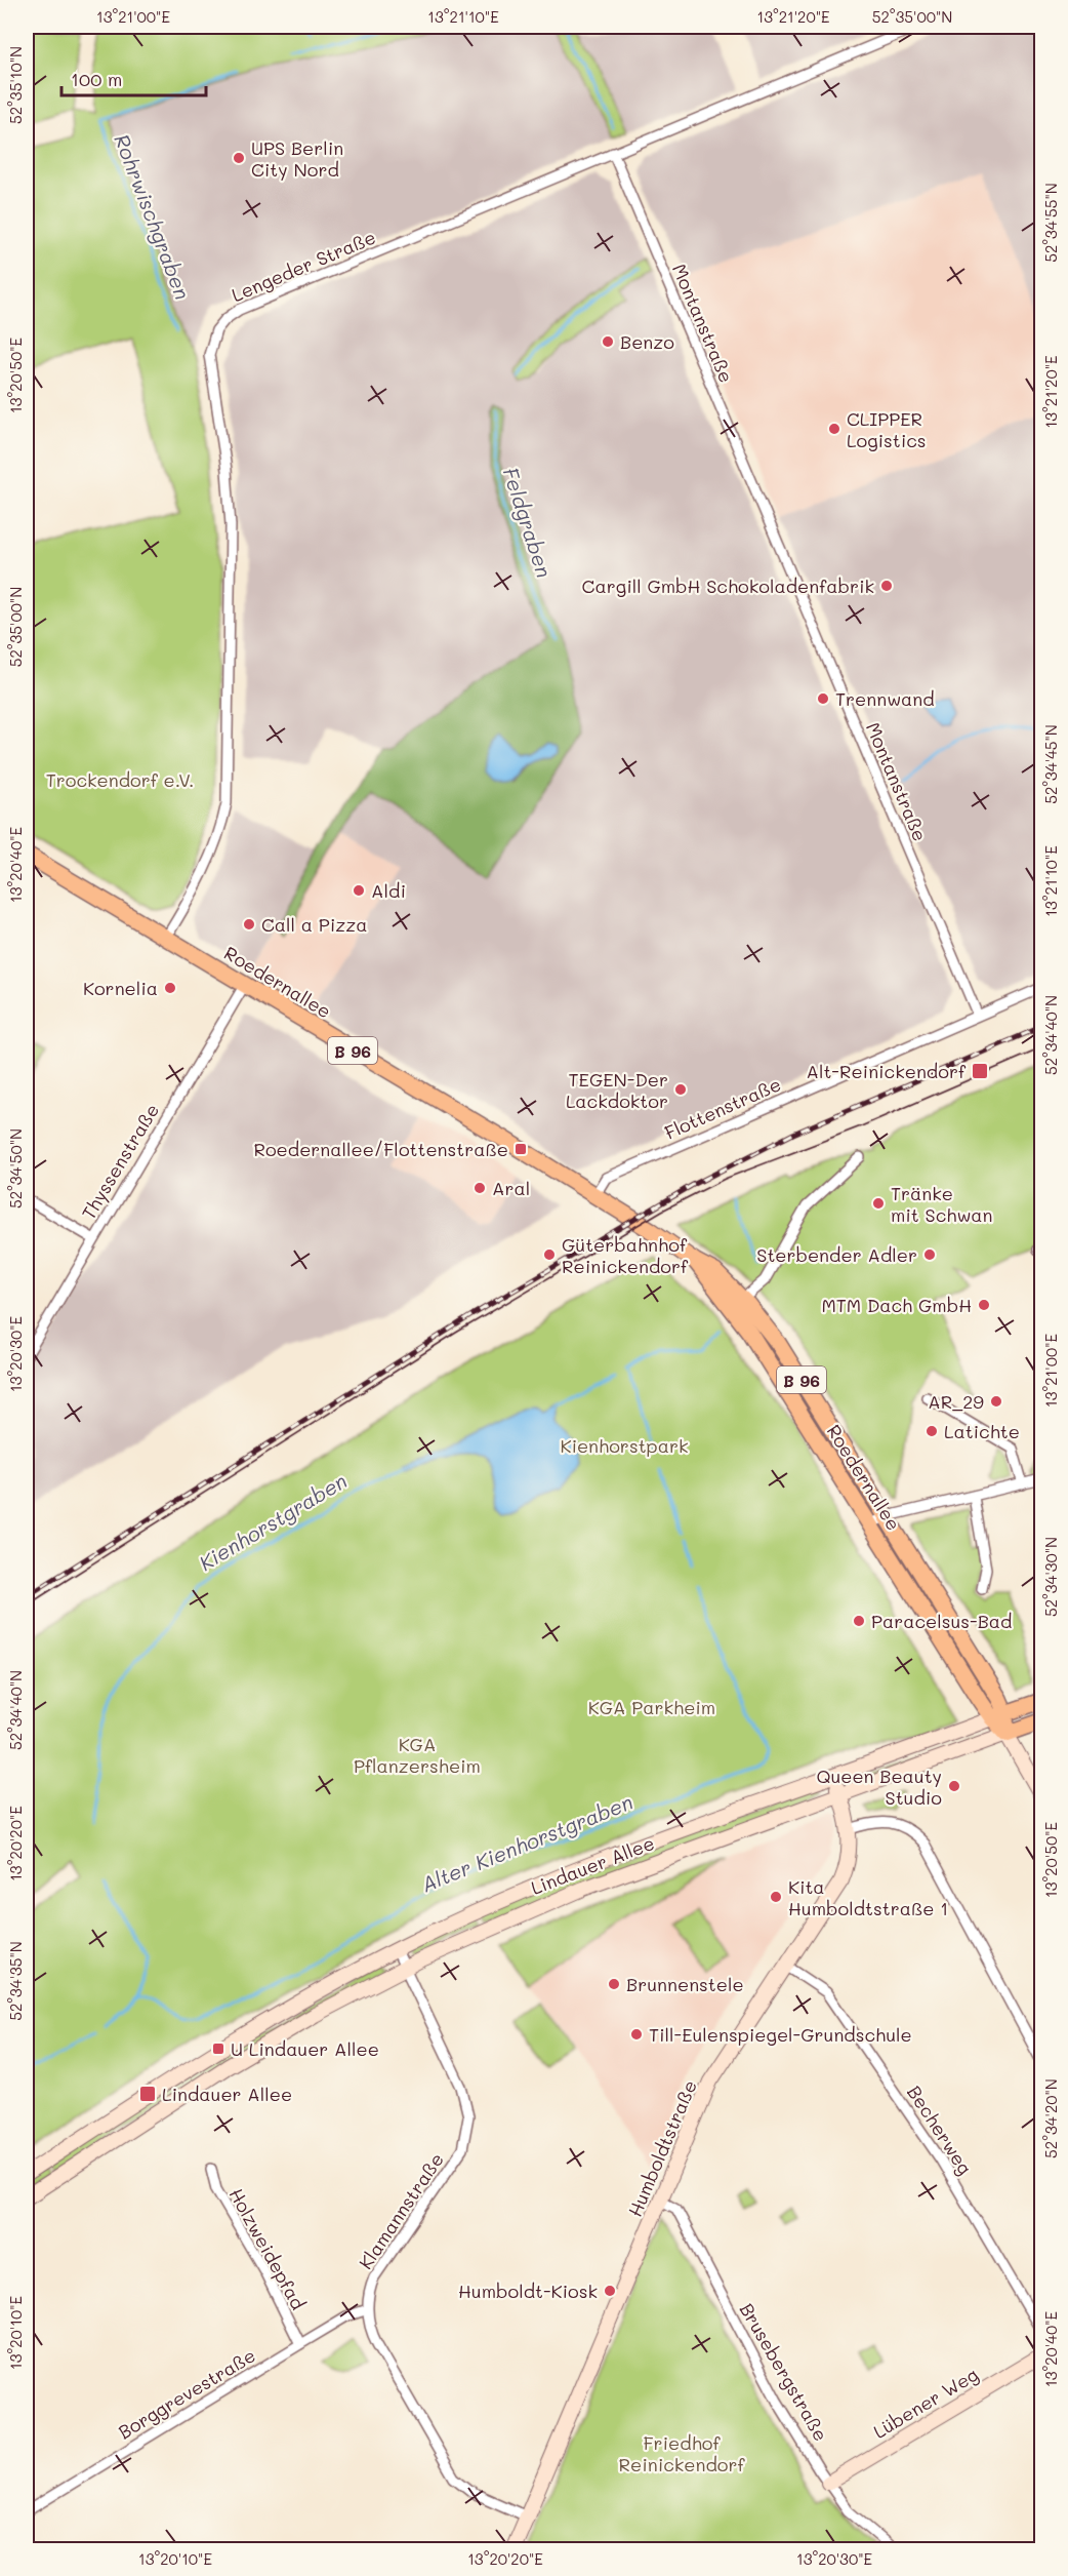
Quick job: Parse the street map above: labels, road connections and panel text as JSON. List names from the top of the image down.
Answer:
{
  "streets": {
    "main road": [
      "Roedernallee",
      "B 96",
      "Lindauer Allee",
      "Humboldtstraße",
      "Lübener Weg"
    ],
    "street": [
      "Lengeder Straße",
      "Montanstraße",
      "Flottenstraße",
      "Thyssenstraße",
      "Becherweg",
      "Klamannstraße",
      "Holzweidepfad",
      "Brusebergstraße",
      "Borggrevestraße"
    ]
  },
  "crossings": [
    ["Lengeder Straße", "Montanstraße"],
    ["Lengeder Straße", "Roedernallee"],
    ["Montanstraße", "Flottenstraße"],
    ["Roedernallee", "B 96"],
    ["Roedernallee", "Flottenstraße"],
    ["Roedernallee", "Thyssenstraße"],
    ["Roedernallee", "Lindauer Allee"],
    ["B 96", "Lindauer Allee"],
    ["Lindauer Allee", "Humboldtstraße"],
    ["Lindauer Allee", "Klamannstraße"],
    ["Becherweg", "Humboldtstraße"],
    ["Humboldtstraße", "Klamannstraße"],
    ["Humboldtstraße", "Brusebergstraße"],
    ["Klamannstraße", "Borggrevestraße"],
    ["Holzweidepfad", "Borggrevestraße"],
    ["Brusebergstraße", "Lübener Weg"]
  ],
  "water": [
    "Rohrwischgraben",
    "Feldgraben",
    "Kienhorstgraben",
    "Alter Kienhorstgraben"
  ],
  "parks": [
    "Trockendorf e.V.",
    "Kienhorstpark",
    "KGA Parkheim",
    "KGA Pflanzersheim",
    "Friedhof Reinickendorf"
  ],
  "places": {
    "other": [
      "UPS Berlin City Nord",
      "Benzo",
      "CLIPPER Logistics",
      "Cargill GmbH Schokoladenfabrik",
      "Trennwand",
      "Aldi",
      "Call a Pizza",
      "Kornelia",
      "TEGEN-Der Lackdoktor",
      "Aral",
      "Tränke mit Schwan",
      "Güterbahnhof Reinickendorf",
      "Sterbender Adler",
      "MTM Dach GmbH",
      "AR_29",
      "Latichte",
      "Paracelsus-Bad",
      "Queen Beauty Studio",
      "Kita Humboldtstraße 1",
      "Brunnenstele",
      "Till-Eulenspiegel-Grundschule",
      "Humboldt-Kiosk"
    ],
    "transit": [
      "Alt-Reinickendorf",
      "Roedernallee/Flottenstraße",
      "U Lindauer Allee",
      "Lindauer Allee"
    ]
  },
  "scale_bar": "100 m",
  "coordinates": [
    "13°21'00\"E",
    "13°21'10\"E",
    "13°21'20\"E",
    "52°35'00\"N",
    "52°35'10\"N",
    "52°34'55\"N",
    "13°20'50\"E",
    "52°34'45\"N",
    "13°20'40\"E",
    "52°34'40\"N",
    "52°34'50\"N",
    "13°20'30\"E",
    "52°34'30\"N",
    "13°20'20\"E",
    "52°34'35\"N",
    "52°34'20\"N",
    "13°20'10\"E"
  ]
}
